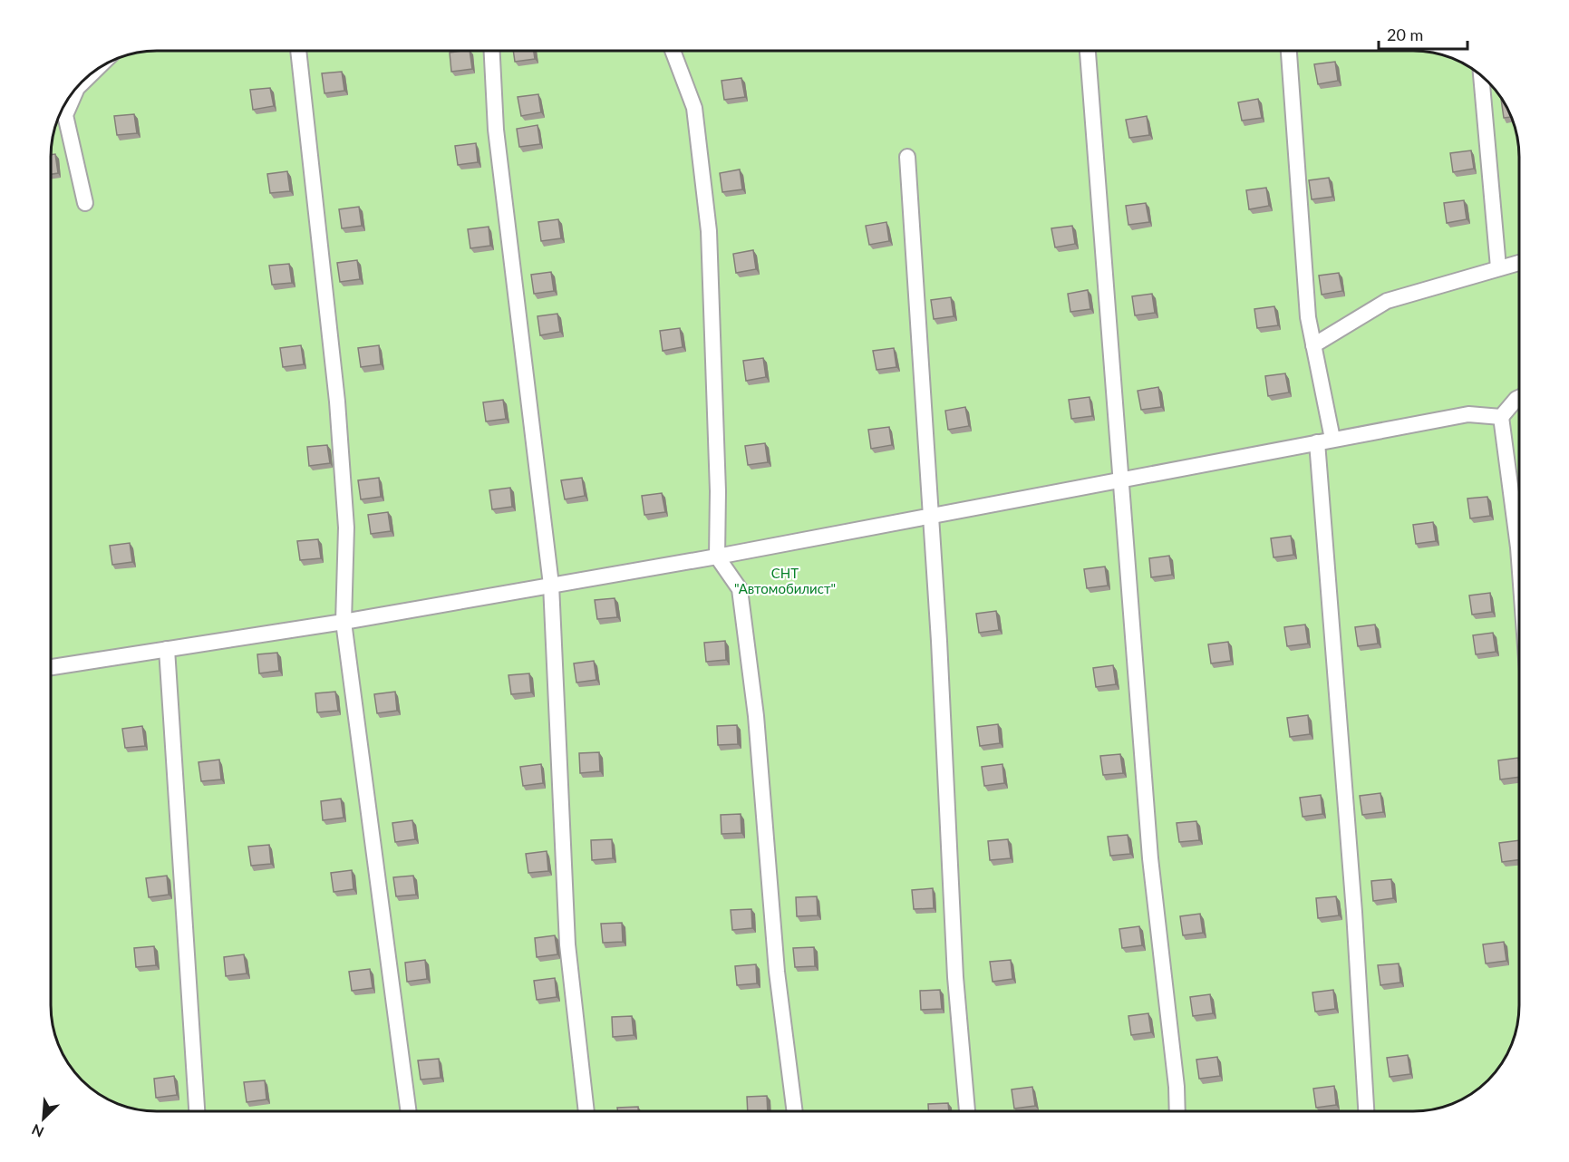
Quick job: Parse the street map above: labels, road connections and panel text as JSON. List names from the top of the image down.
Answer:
{
  "parks": ["СНТ \"Автомобилист\""],
  "scale_bar": "20 m",
  "north": "bottom left"
}
